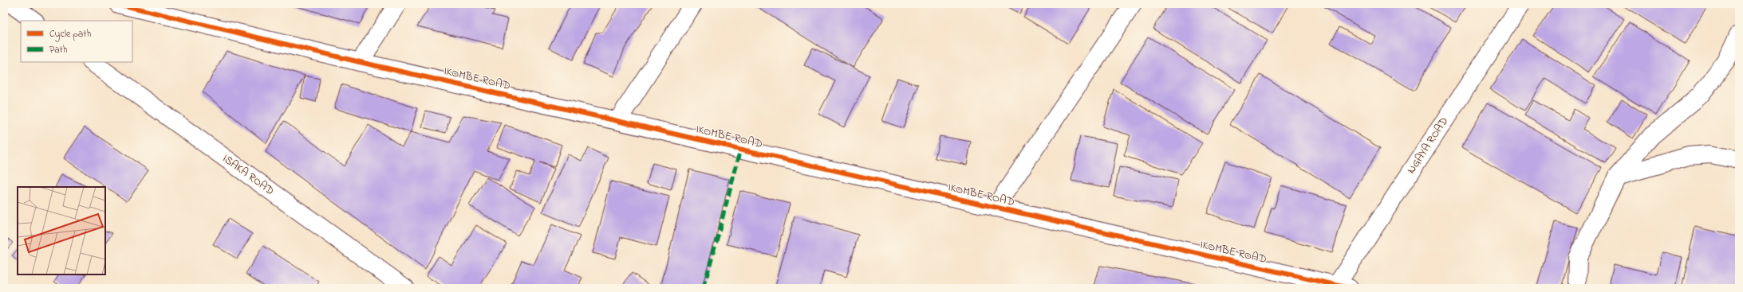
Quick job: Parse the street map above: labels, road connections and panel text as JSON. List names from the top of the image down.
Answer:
{
  "streets": {
    "street": ["IKOMBE ROAD", "NGAYA ROAD", "ISAKA ROAD"]
  },
  "crossings": [
    ["IKOMBE ROAD", "NGAYA ROAD"]
  ],
  "legend": ["Cycle path", "Path"]
}
